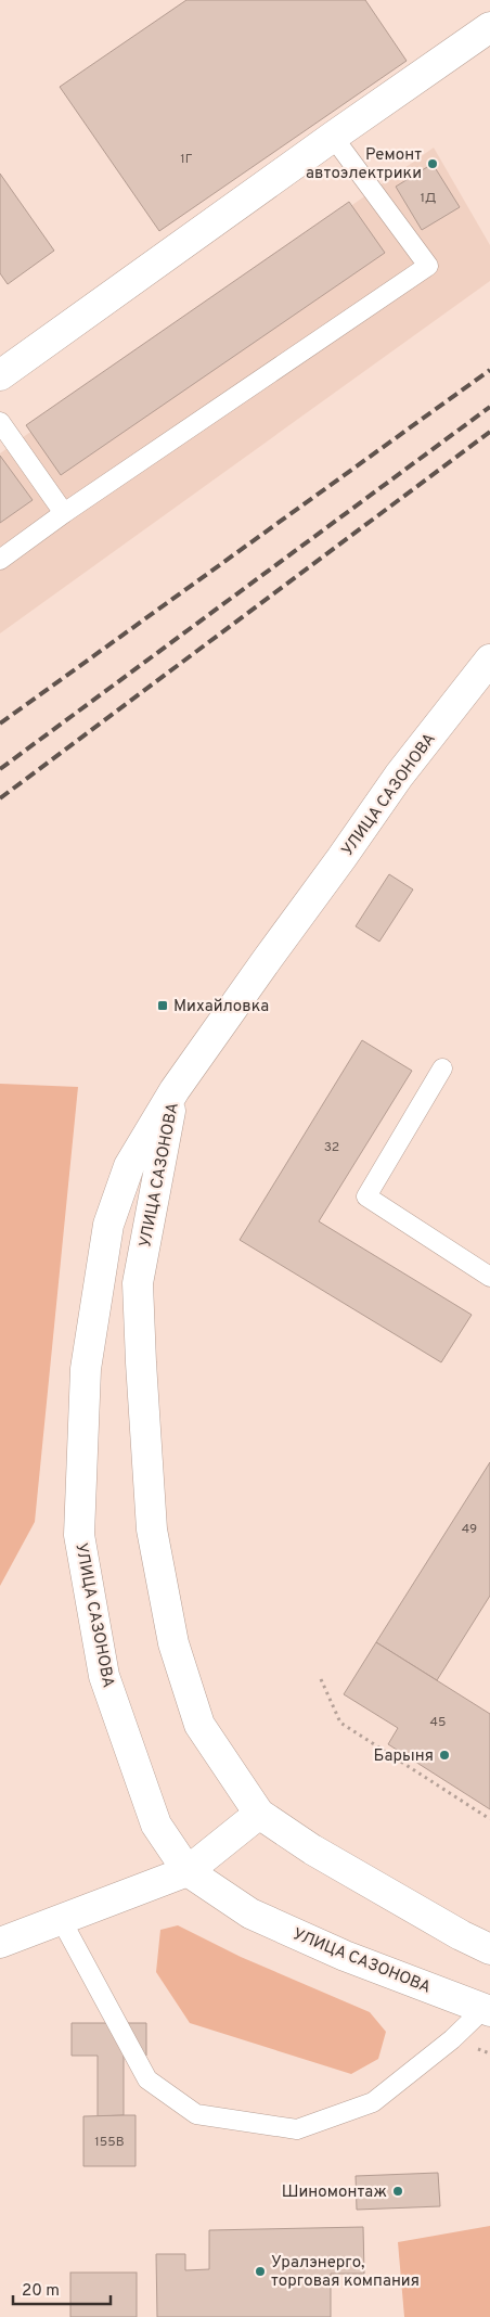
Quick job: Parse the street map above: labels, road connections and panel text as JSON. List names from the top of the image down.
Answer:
{
  "streets": {
    "main road": ["УЛИЦА САЗОНОВА"]
  },
  "places": {
    "other": [
      "Ремонт автоэлектрики",
      "Барыня",
      "Шиномонтаж",
      "Уралэнерго, торговая компания"
    ],
    "transit": ["Михайловка"]
  },
  "house_numbers": [
    "1Г",
    "1Д",
    "32",
    "49",
    "45",
    "155В"
  ],
  "scale_bar": "20 m"
}
